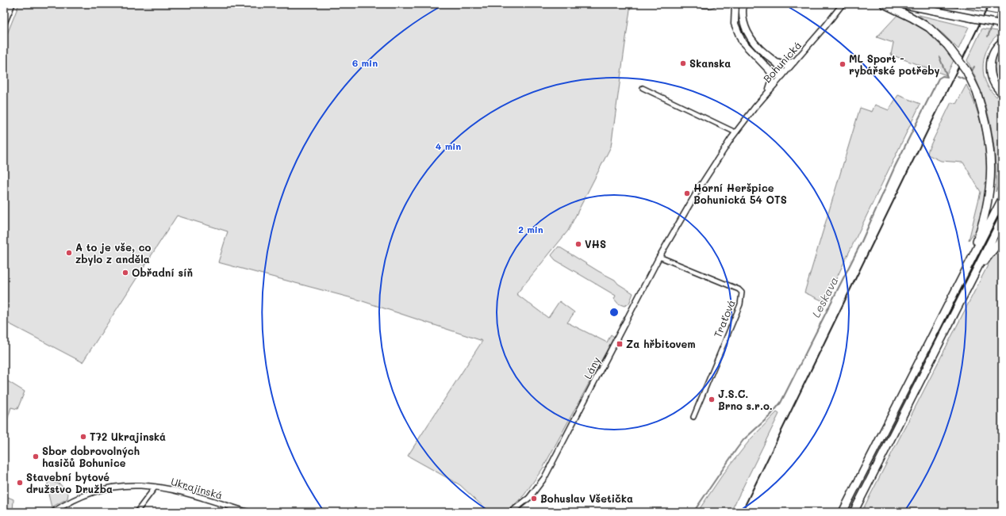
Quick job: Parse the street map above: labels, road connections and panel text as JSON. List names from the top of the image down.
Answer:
{
  "streets": {
    "street": [
      "Bohunická",
      "Traťová",
      "Lány",
      "Ukrajinská"
    ]
  },
  "crossings": [
    ["Bohunická", "Lány"],
    ["Traťová", "Lány"]
  ],
  "water": ["Leskava"],
  "places": {
    "other": [
      "Skanska",
      "ML Sport - rybářské potřeby",
      "Horní Heršpice Bohunická 54 OTS",
      "VHS",
      "A to je vše, co zbylo z anděla",
      "Obřadní síň",
      "J.S.C. Brno s.r.o.",
      "T72 Ukrajinská",
      "Sbor dobrovolných hasičů Bohunice",
      "Stavební bytové družstvo Družba",
      "Bohuslav Všetička"
    ],
    "transit": ["Za hřbitovem"]
  },
  "rings": ["6 min", "4 min", "2 min"]
}
